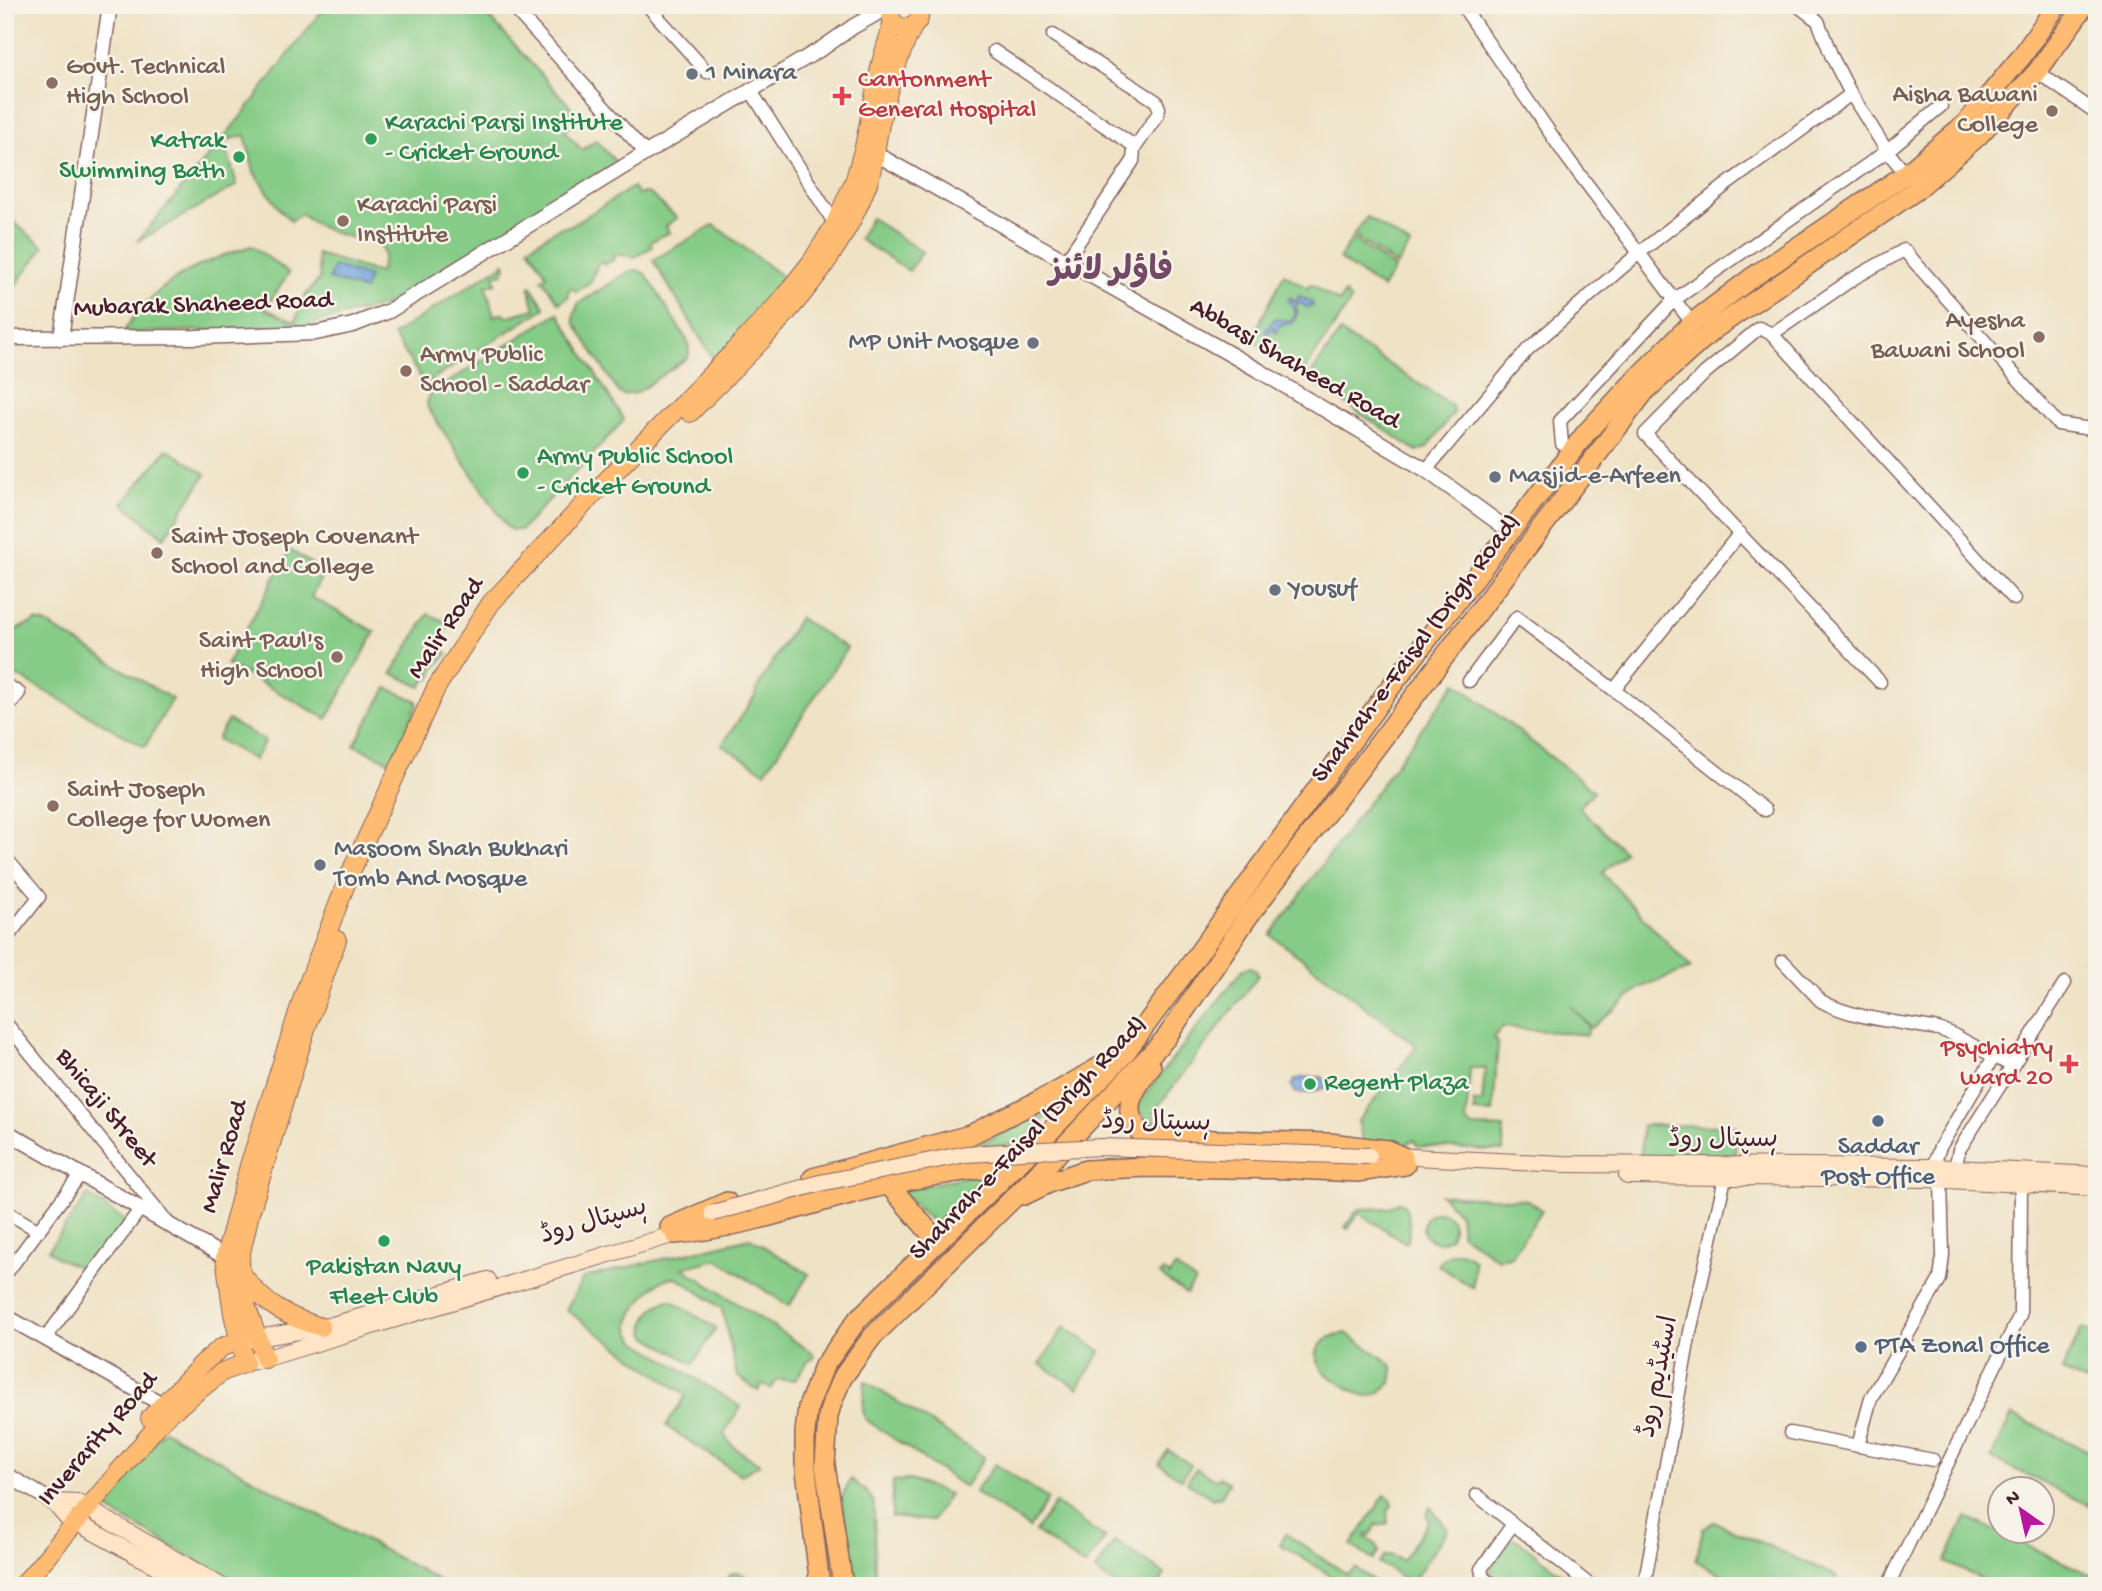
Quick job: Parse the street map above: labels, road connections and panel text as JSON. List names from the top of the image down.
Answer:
{
  "streets": {
    "highway": ["Shahrah-e-Faisal (Drigh Road)"],
    "main road": ["Malir Road", "ہسپتال روڈ", "Inverarity Road"],
    "street": [
      "Mubarak Shaheed Road",
      "Abbasi Shaheed Road",
      "Bhicaji Street",
      "اسٹیڈیم روڈ"
    ]
  },
  "crossings": [
    ["Mubarak Shaheed Road", "Malir Road"],
    ["Abbasi Shaheed Road", "Malir Road"],
    ["Abbasi Shaheed Road", "Shahrah-e-Faisal (Drigh Road)"],
    ["Malir Road", "ہسپتال روڈ"],
    ["Malir Road", "Inverarity Road"],
    ["ہسپتال روڈ", "اسٹیڈیم روڈ"],
    ["ہسپتال روڈ", "Inverarity Road"]
  ],
  "districts": ["فاؤلر لائنز"],
  "places": {
    "other": [
      "1 Minara",
      "Govt. Technical High School",
      "Aisha Bawani College",
      "Karachi Parsi Institute - Cricket Ground",
      "Katrak Swimming Bath",
      "Karachi Parsi Institute",
      "Ayesha Bawani School",
      "MP Unit Mosque",
      "Army Public School - Saddar",
      "Army Public School - Cricket Ground",
      "Masjid-e-Arfeen",
      "Saint Joseph Covenant School and College",
      "Yousuf",
      "Saint Paul's High School",
      "Saint Joseph College for Women",
      "Masoom Shah Bukhari Tomb And Mosque",
      "Regent Plaza",
      "Saddar Post Office",
      "Pakistan Navy Fleet Club",
      "PTA Zonal Office"
    ],
    "health": ["Cantonment General Hospital", "Psychiatry ward 20"]
  },
  "north": "top left"
}
